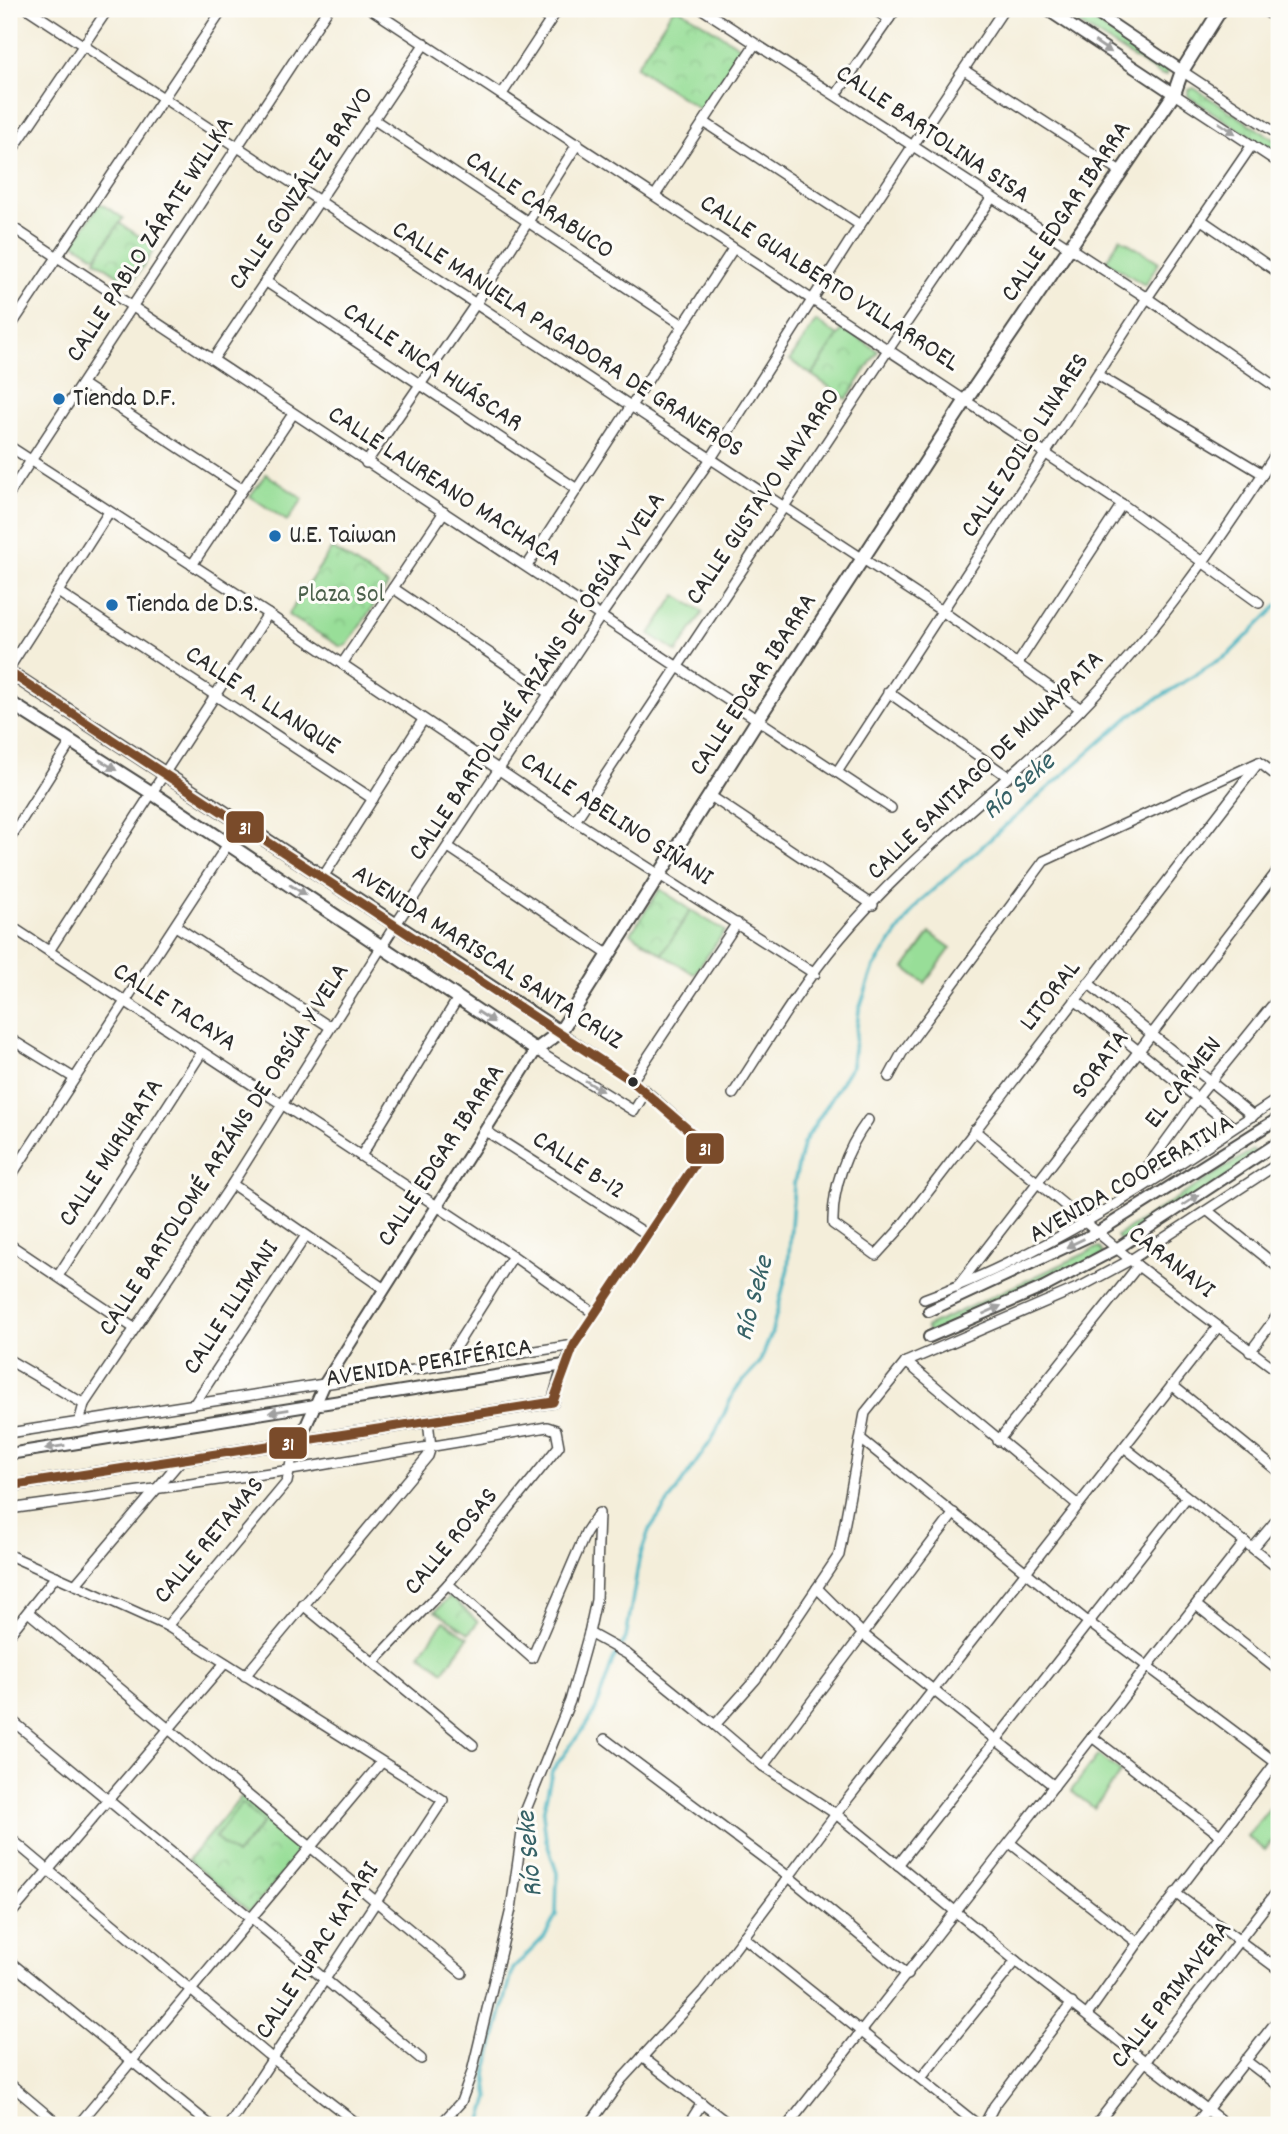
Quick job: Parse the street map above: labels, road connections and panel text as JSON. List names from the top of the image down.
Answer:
{
  "streets": {
    "main road": ["CALLE EDGAR IBARRA", "AVENIDA MARISCAL SANTA CRUZ"],
    "street": [
      "CALLE BARTOLINA SISA",
      "CALLE GONZÁLEZ BRAVO",
      "CALLE CARABUCO",
      "CALLE PABLO ZÁRATE WILLKA",
      "CALLE GUALBERTO VILLARROEL",
      "CALLE MANUELA PAGADORA DE GRANEROS",
      "CALLE INCA HUÁSCAR",
      "CALLE ZOILO LINARES",
      "CALLE LAUREANO MACHACA",
      "CALLE GUSTAVO NAVARRO",
      "CALLE BARTOLOMÉ ARZÁNS DE ORSÚA Y VELA",
      "CALLE A. LLANQUE",
      "CALLE SANTIAGO DE MUNAYPATA",
      "CALLE ABELINO SIÑANI",
      "LITORAL",
      "CALLE TACAYA",
      "SORATA",
      "EL CARMEN",
      "CALLE MURURATA",
      "CALLE B-12",
      "AVENIDA COOPERATIVA",
      "CARANAVI",
      "CALLE ILLIMANI",
      "AVENIDA PERIFÉRICA",
      "CALLE RETAMAS",
      "CALLE ROSAS",
      "CALLE TUPAC KATARI",
      "CALLE PRIMAVERA"
    ]
  },
  "crossings": [
    ["CALLE BARTOLINA SISA", "CALLE EDGAR IBARRA"],
    ["CALLE BARTOLINA SISA", "CALLE ZOILO LINARES"],
    ["CALLE BARTOLINA SISA", "CALLE GUSTAVO NAVARRO"],
    ["CALLE BARTOLINA SISA", "CALLE BARTOLOMÉ ARZÁNS DE ORSÚA Y VELA"],
    ["CALLE GONZÁLEZ BRAVO", "CALLE CARABUCO"],
    ["CALLE GONZÁLEZ BRAVO", "CALLE GUALBERTO VILLARROEL"],
    ["CALLE GONZÁLEZ BRAVO", "CALLE MANUELA PAGADORA DE GRANEROS"],
    ["CALLE GONZÁLEZ BRAVO", "CALLE INCA HUÁSCAR"],
    ["CALLE GONZÁLEZ BRAVO", "CALLE LAUREANO MACHACA"],
    ["CALLE EDGAR IBARRA", "CALLE GUALBERTO VILLARROEL"],
    ["CALLE EDGAR IBARRA", "CALLE MANUELA PAGADORA DE GRANEROS"],
    ["CALLE EDGAR IBARRA", "CALLE LAUREANO MACHACA"],
    ["CALLE EDGAR IBARRA", "CALLE ABELINO SIÑANI"],
    ["CALLE EDGAR IBARRA", "AVENIDA MARISCAL SANTA CRUZ"],
    ["CALLE EDGAR IBARRA", "CALLE TACAYA"],
    ["CALLE EDGAR IBARRA", "CALLE B-12"],
    ["CALLE EDGAR IBARRA", "AVENIDA PERIFÉRICA"],
    ["CALLE EDGAR IBARRA", "CALLE RETAMAS"],
    ["CALLE PABLO ZÁRATE WILLKA", "CALLE MANUELA PAGADORA DE GRANEROS"],
    ["CALLE PABLO ZÁRATE WILLKA", "CALLE LAUREANO MACHACA"],
    ["CALLE PABLO ZÁRATE WILLKA", "CALLE ABELINO SIÑANI"],
    ["CALLE GUALBERTO VILLARROEL", "CALLE ZOILO LINARES"],
    ["CALLE GUALBERTO VILLARROEL", "CALLE GUSTAVO NAVARRO"],
    ["CALLE GUALBERTO VILLARROEL", "CALLE BARTOLOMÉ ARZÁNS DE ORSÚA Y VELA"],
    ["CALLE GUALBERTO VILLARROEL", "CALLE SANTIAGO DE MUNAYPATA"],
    ["CALLE MANUELA PAGADORA DE GRANEROS", "CALLE ZOILO LINARES"],
    ["CALLE MANUELA PAGADORA DE GRANEROS", "CALLE GUSTAVO NAVARRO"],
    ["CALLE MANUELA PAGADORA DE GRANEROS", "CALLE BARTOLOMÉ ARZÁNS DE ORSÚA Y VELA"],
    ["CALLE MANUELA PAGADORA DE GRANEROS", "CALLE SANTIAGO DE MUNAYPATA"],
    ["CALLE ZOILO LINARES", "CALLE LAUREANO MACHACA"],
    ["CALLE LAUREANO MACHACA", "CALLE GUSTAVO NAVARRO"],
    ["CALLE LAUREANO MACHACA", "CALLE BARTOLOMÉ ARZÁNS DE ORSÚA Y VELA"],
    ["CALLE GUSTAVO NAVARRO", "CALLE ABELINO SIÑANI"],
    ["CALLE BARTOLOMÉ ARZÁNS DE ORSÚA Y VELA", "CALLE ABELINO SIÑANI"],
    ["CALLE BARTOLOMÉ ARZÁNS DE ORSÚA Y VELA", "AVENIDA MARISCAL SANTA CRUZ"],
    ["CALLE BARTOLOMÉ ARZÁNS DE ORSÚA Y VELA", "CALLE TACAYA"],
    ["CALLE SANTIAGO DE MUNAYPATA", "CALLE ABELINO SIÑANI"],
    ["LITORAL", "CARANAVI"],
    ["CALLE TACAYA", "CALLE MURURATA"],
    ["SORATA", "CARANAVI"],
    ["AVENIDA COOPERATIVA", "CARANAVI"],
    ["AVENIDA PERIFÉRICA", "CALLE RETAMAS"]
  ],
  "water": ["Río Seke"],
  "parks": ["Plaza Sol"],
  "places": ["Tienda D.F.", "U.E. Taiwan", "Tienda de D.S."],
  "lines": ["transit line 31"]
}
